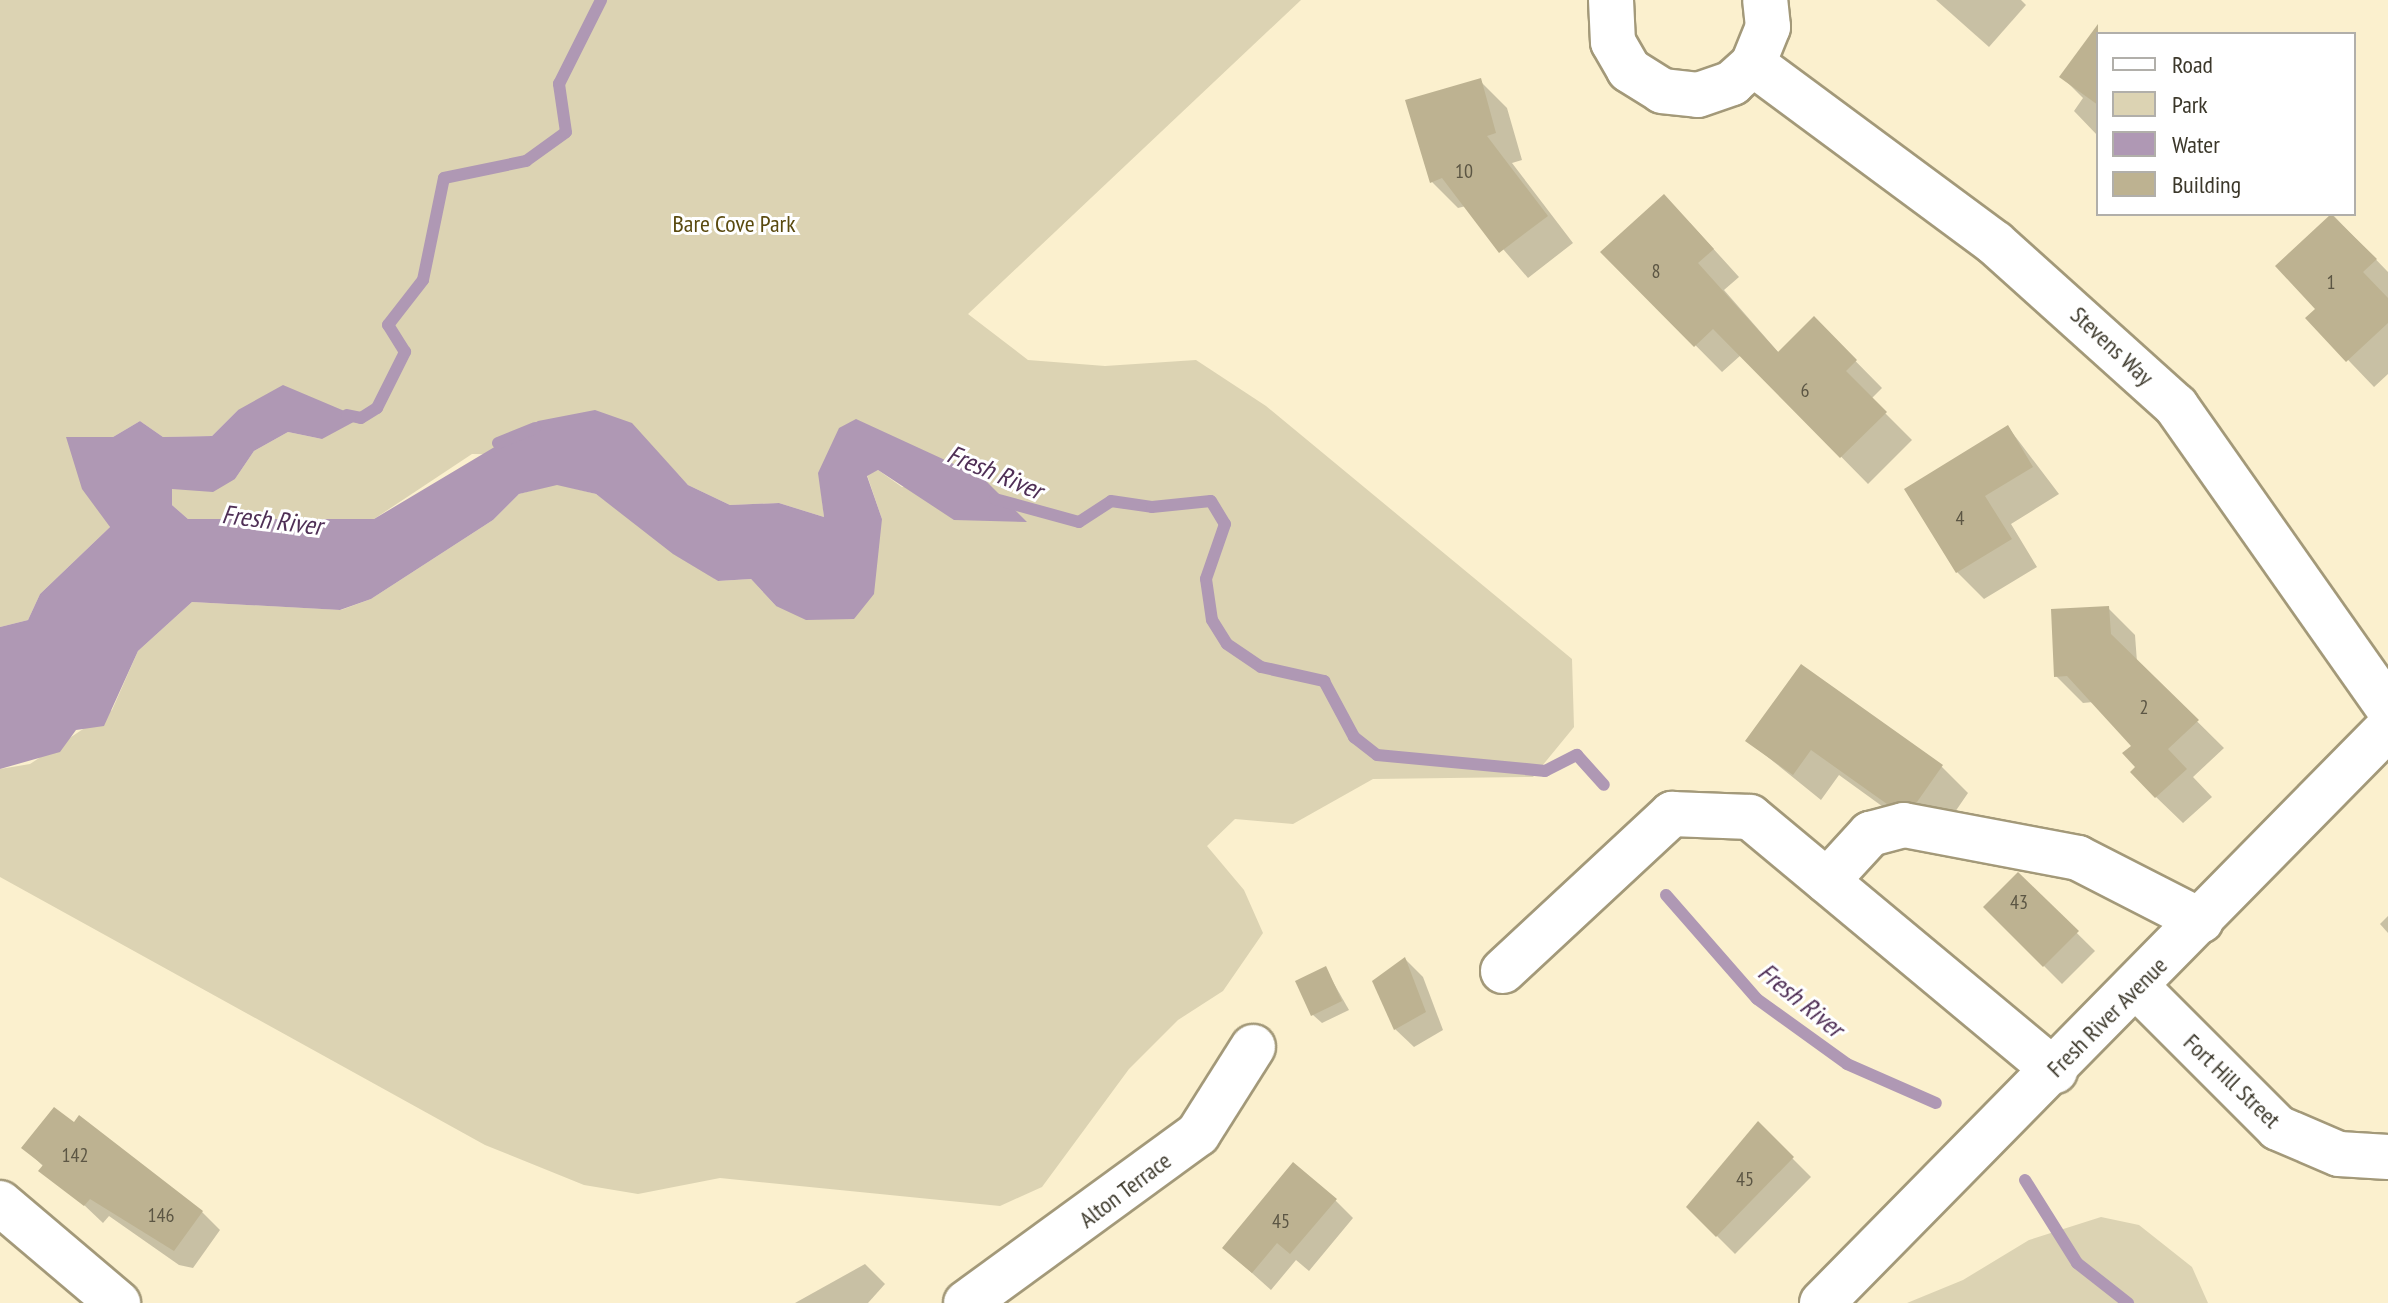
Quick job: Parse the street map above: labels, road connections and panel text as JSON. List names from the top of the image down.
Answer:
{
  "streets": {
    "street": [
      "Stevens Way",
      "Fresh River Avenue",
      "Fort Hill Street",
      "Alton Terrace"
    ]
  },
  "crossings": [
    ["Fresh River Avenue", "Fort Hill Street"]
  ],
  "water": ["Fresh River"],
  "parks": ["Bare Cove Park"],
  "house_numbers": [
    "10",
    "8",
    "1",
    "6",
    "4",
    "2",
    "43",
    "142",
    "45",
    "146",
    "45"
  ],
  "legend": [
    "Road",
    "Park",
    "Water",
    "Building"
  ]
}
